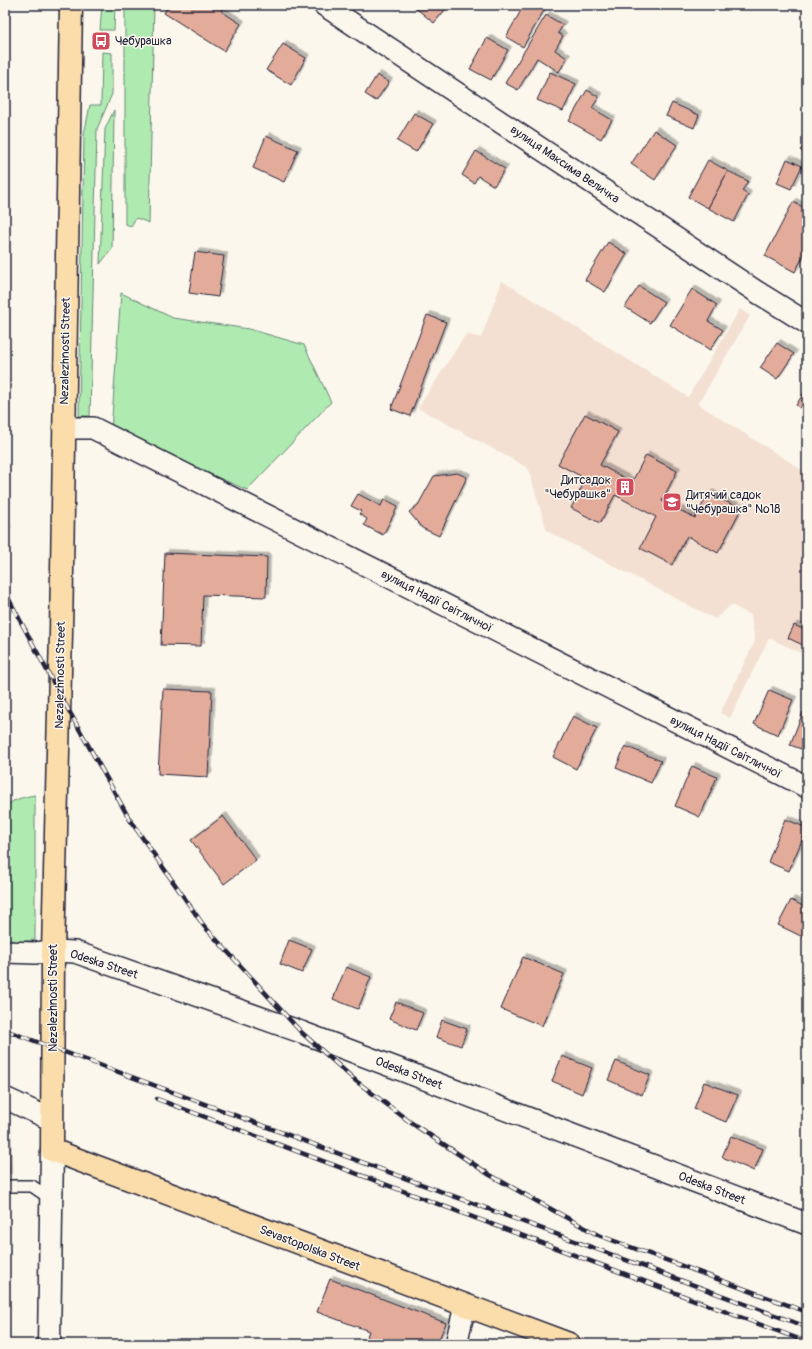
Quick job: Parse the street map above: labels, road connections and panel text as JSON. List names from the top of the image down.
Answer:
{
  "streets": {
    "main road": ["Nezalezhnosti Street", "Sevastopolska Street"],
    "street": ["вулиця Максима Величка", "вулиця Надії Світличної", "Odeska Street"]
  },
  "crossings": [
    ["Nezalezhnosti Street", "вулиця Надії Світличної"],
    ["Nezalezhnosti Street", "Odeska Street"],
    ["Nezalezhnosti Street", "Sevastopolska Street"]
  ],
  "places": {
    "bus stop": ["Чебурашка"],
    "building": ["Дитсадок \"Чебурашка\""],
    "school or university": ["Дитячий садок \"Чебурашка\" №18"]
  }
}
